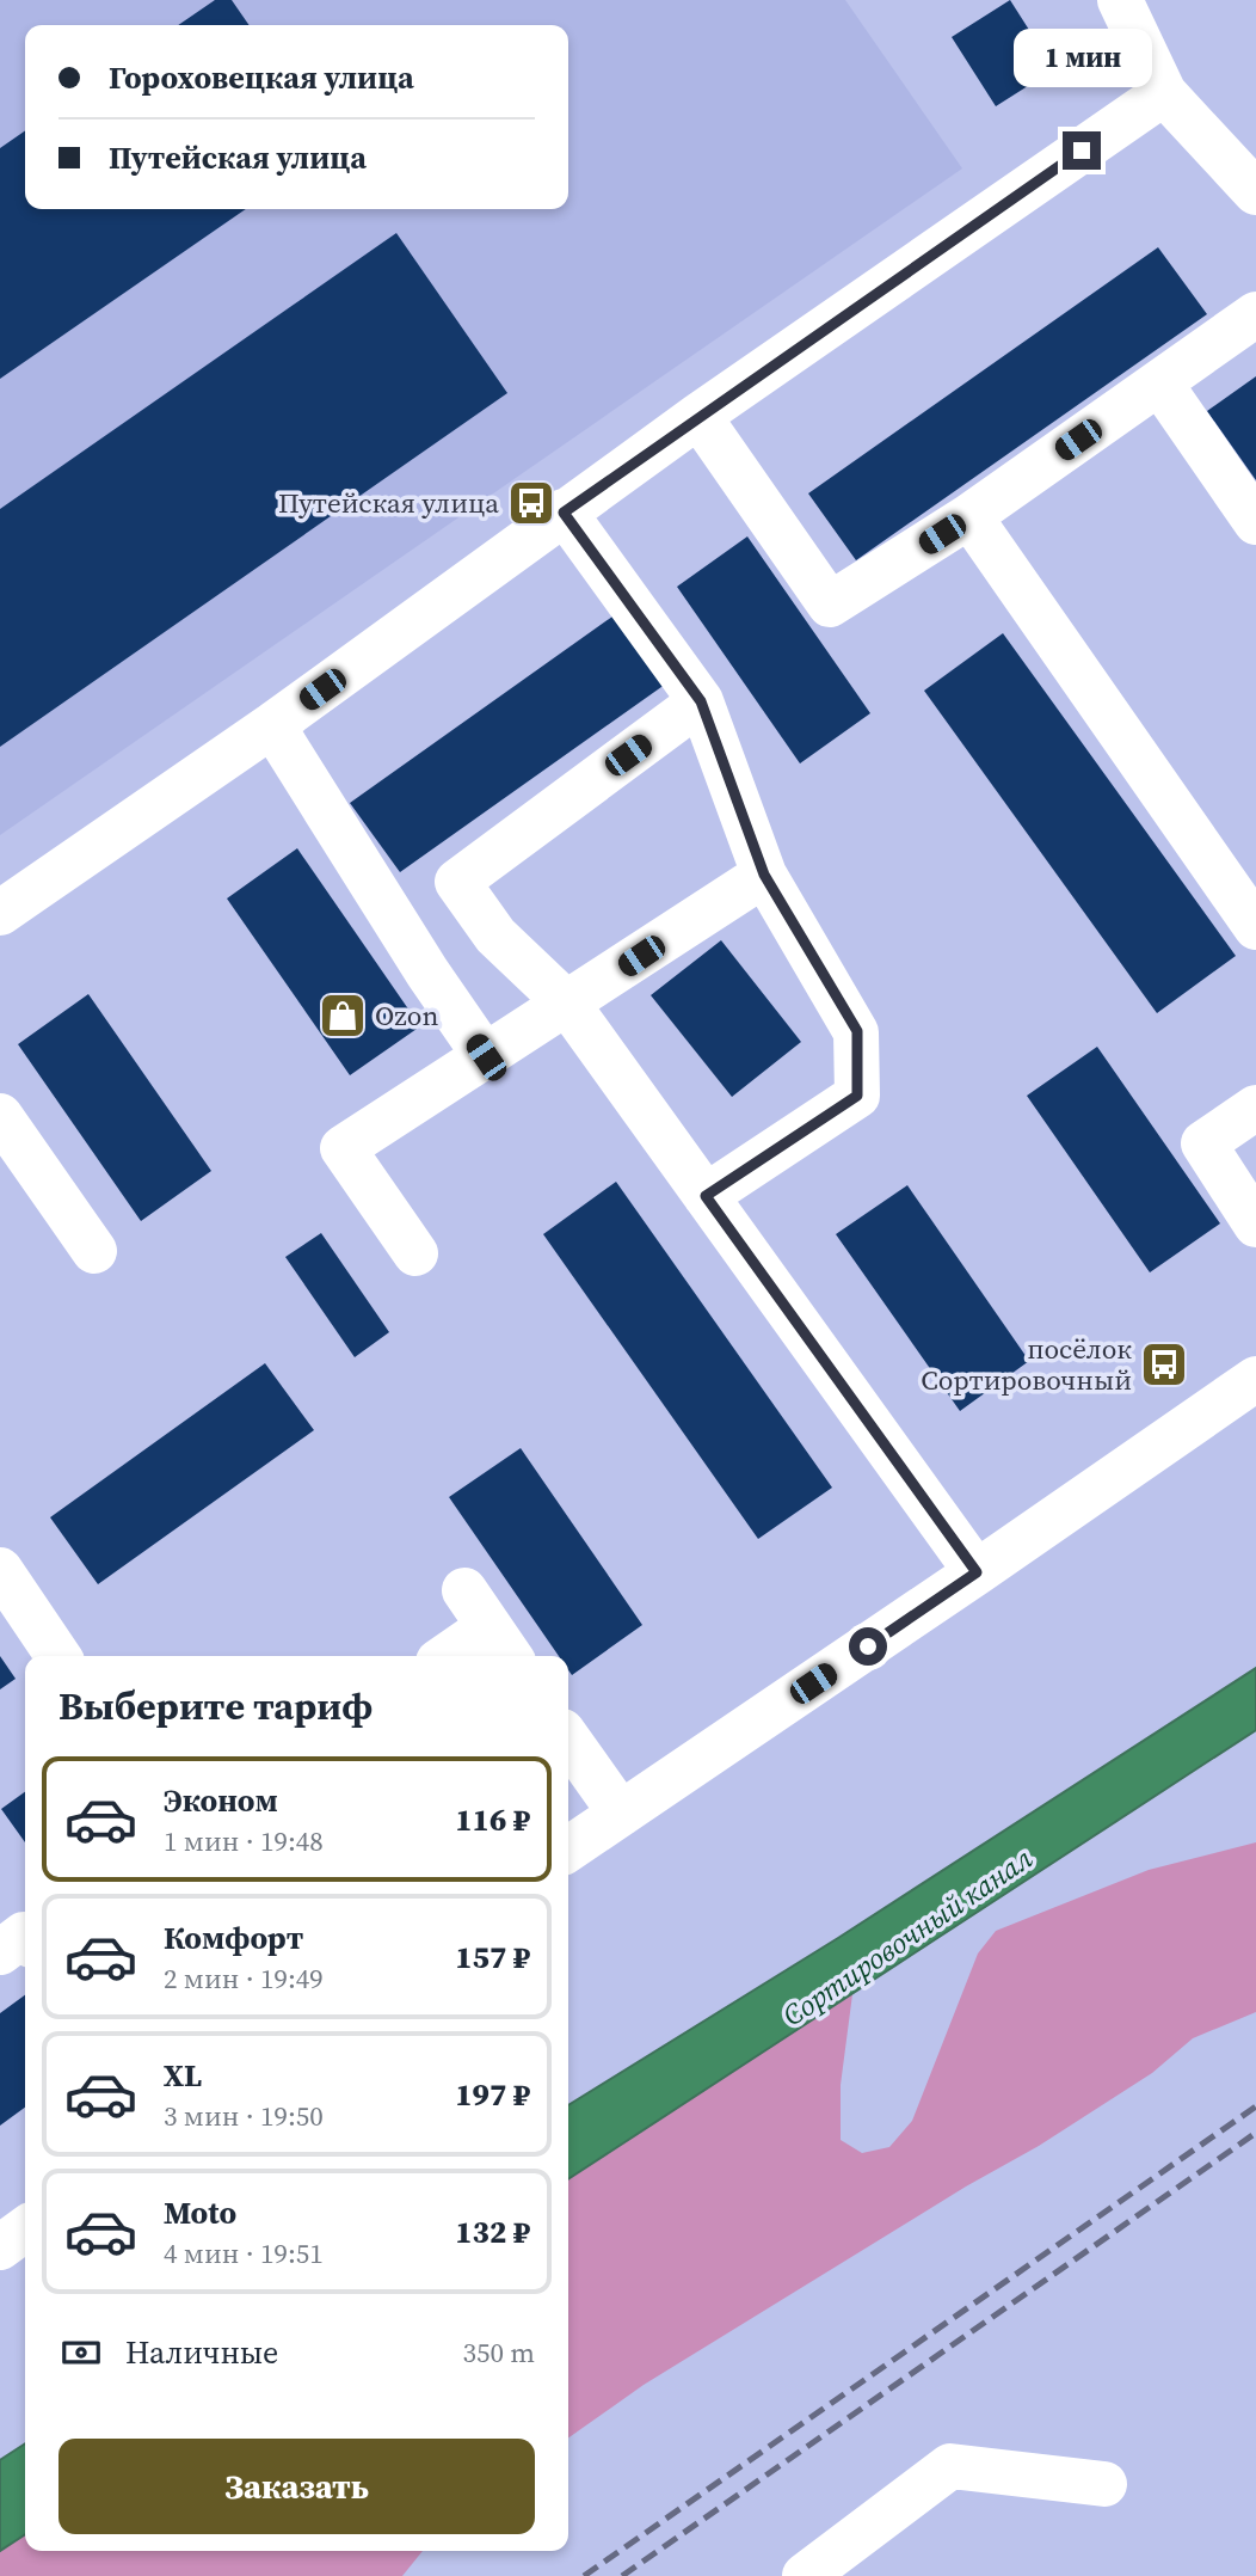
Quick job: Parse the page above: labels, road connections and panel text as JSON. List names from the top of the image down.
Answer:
{
  "water": ["Сортировочный канал"],
  "places": {
    "bus stop": ["Путейская улица", "посёлок Сортировочный"],
    "shop": ["Ozon"]
  },
  "page": {
    "banner": ["Гороховецкая улица", "Путейская улица"],
    "bubble": "1 мин",
    "heading": "Выберите тариф",
    "list": [
      {
        "name": "Эконом",
        "note": "1 мин · 19:48",
        "value": "116 ₽"
      },
      {
        "name": "Комфорт",
        "note": "2 мин · 19:49",
        "value": "157 ₽"
      },
      {
        "name": "XL",
        "note": "3 мин · 19:50",
        "value": "197 ₽"
      },
      {
        "name": "Moto",
        "note": "4 мин · 19:51",
        "value": "132 ₽"
      }
    ],
    "pay": ["Наличные", "350 m"],
    "buttons": "Заказать"
  }
}
